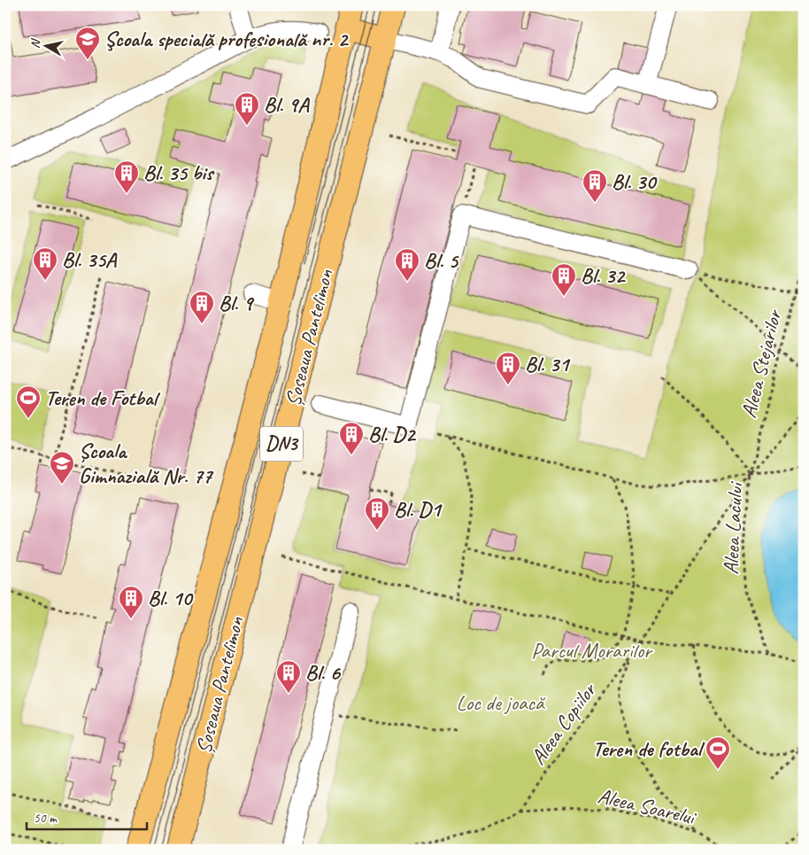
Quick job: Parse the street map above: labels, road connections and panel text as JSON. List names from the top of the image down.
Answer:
{
  "streets": {
    "main road": ["Șoseaua Pantelimon", "DN3"],
    "path": [
      "Aleea Stejarilor",
      "Aleea Lacului",
      "Aleea Copiilor",
      "Aleea Soarelui"
    ]
  },
  "crossings": [
    ["Aleea Stejarilor", "Aleea Lacului"],
    ["Aleea Stejarilor", "Aleea Copiilor"],
    ["Aleea Lacului", "Aleea Copiilor"],
    ["Aleea Copiilor", "Aleea Soarelui"]
  ],
  "parks": ["Parcul Morarilor", "Loc de joacă"],
  "places": {
    "school or university": ["Şcoala specială profesională nr. 2", "Școala Gimnazială Nr. 77"],
    "building": [
      "Bl. 9A",
      "Bl. 35 bis",
      "Bl. 30",
      "Bl. 35A",
      "Bl. 5",
      "Bl. 32",
      "Bl. 9",
      "Bl. 31",
      "Bl. D2",
      "Bl. D1",
      "Bl. 10",
      "Bl. 6"
    ],
    "sports": ["Teren de Fotbal", "Teren de fotbal"]
  },
  "scale_bar": "50 m",
  "north": "left"
}
